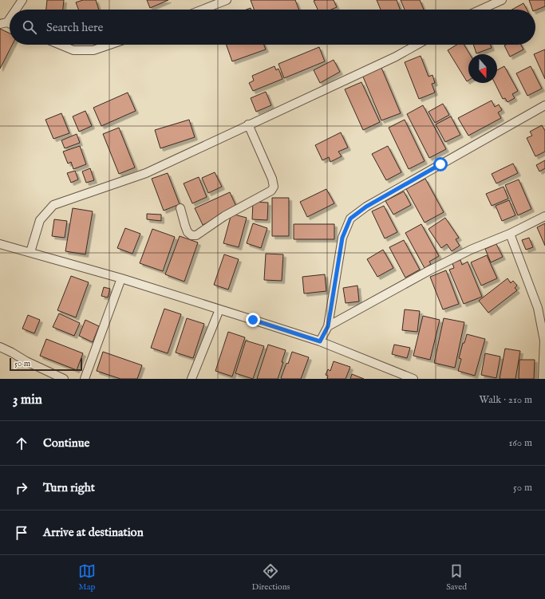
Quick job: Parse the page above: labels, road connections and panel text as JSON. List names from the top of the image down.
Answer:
{
  "scale_bar": "50 m",
  "north": "bottom",
  "page": {
    "search": "Search here",
    "scale": "50 m",
    "heading": ["3 min", "Walk · 210 m"],
    "list": [
      ["Continue", "160 m"],
      ["Turn right", "50 m"],
      "Arrive at destination"
    ],
    "nav": ["Map", "Directions", "Saved"]
  }
}
